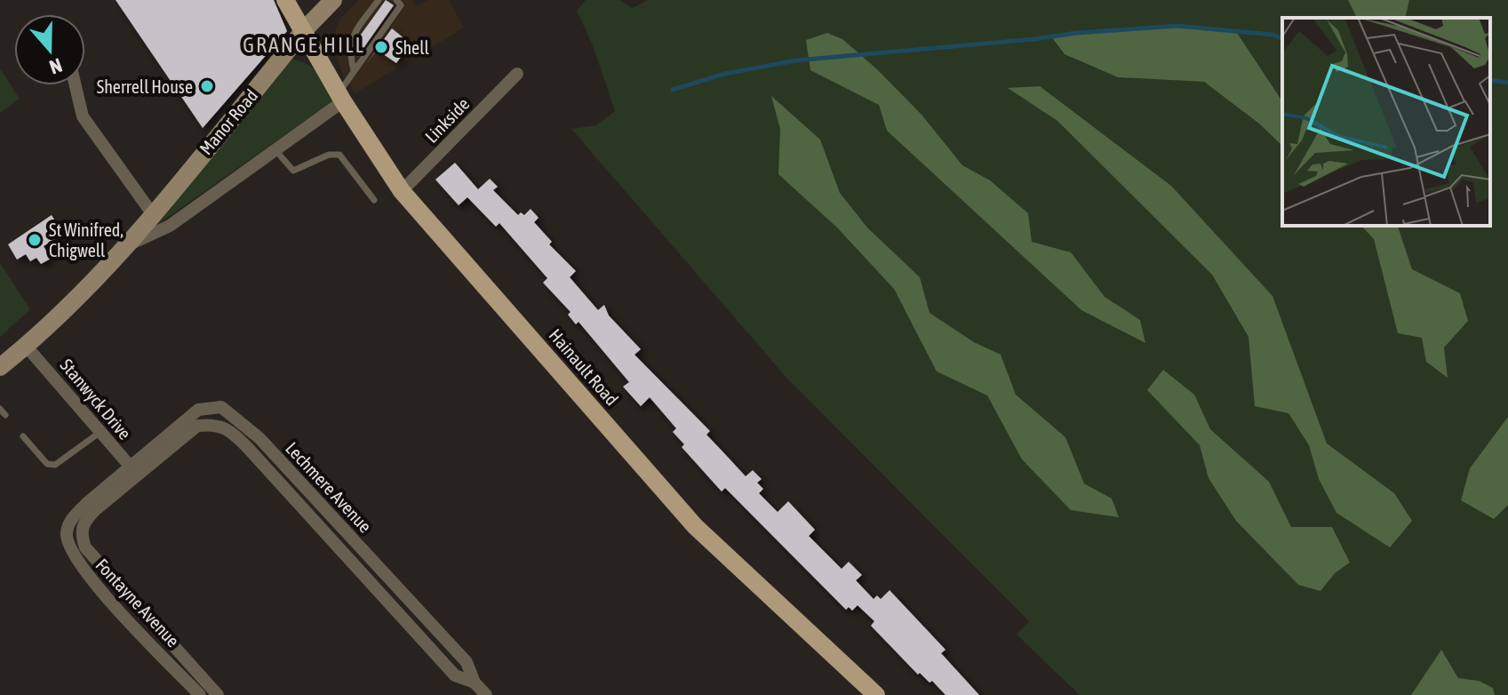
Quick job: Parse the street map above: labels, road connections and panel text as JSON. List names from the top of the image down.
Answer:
{
  "streets": {
    "main road": ["Manor Road", "Hainault Road"],
    "street": [
      "Linkside",
      "Stanwyck Drive",
      "Lechmere Avenue",
      "Fontayne Avenue"
    ]
  },
  "crossings": [
    ["Linkside", "Hainault Road"],
    ["Manor Road", "Hainault Road"],
    ["Manor Road", "Stanwyck Drive"],
    ["Stanwyck Drive", "Lechmere Avenue"],
    ["Stanwyck Drive", "Fontayne Avenue"],
    ["Lechmere Avenue", "Fontayne Avenue"]
  ],
  "districts": ["GRANGE HILL"],
  "places": ["Shell", "Sherrell House", "St Winifred, Chigwell"],
  "north": "bottom"
}
